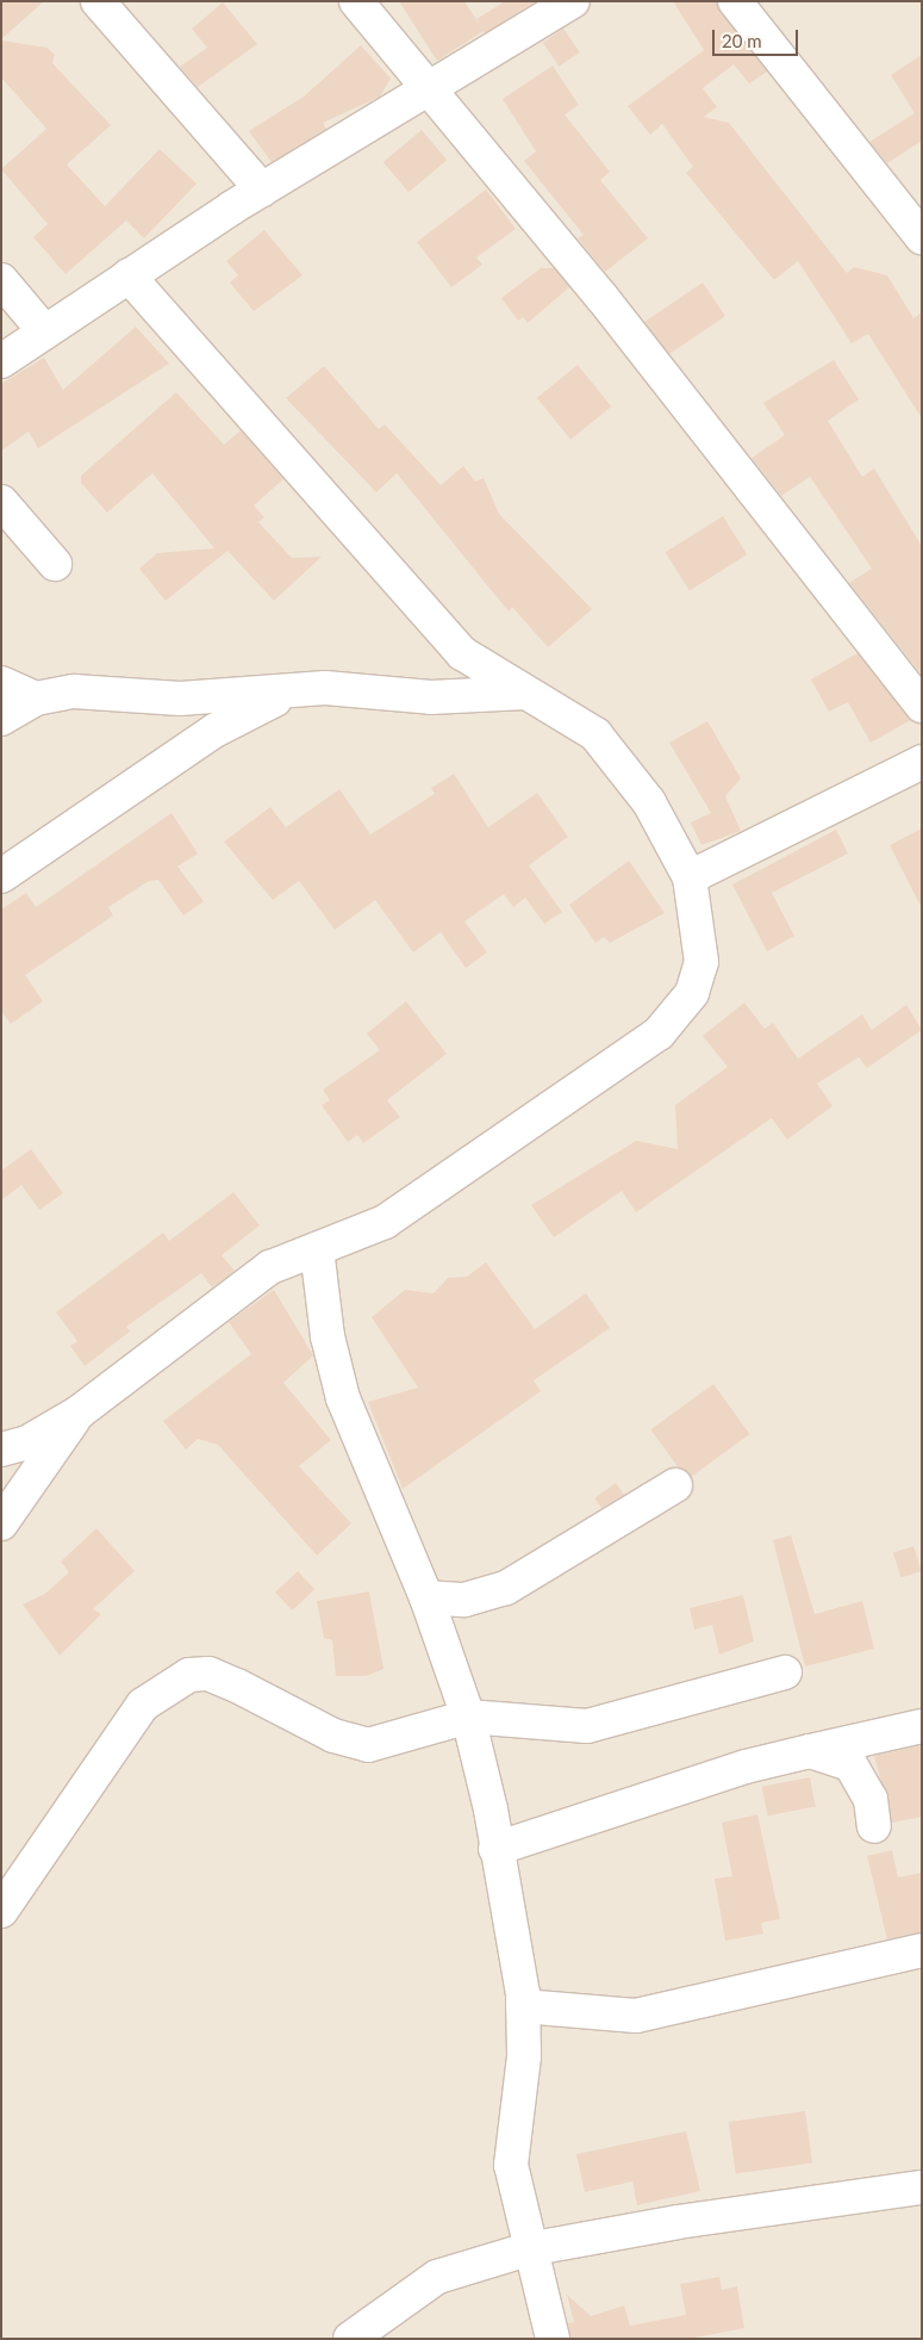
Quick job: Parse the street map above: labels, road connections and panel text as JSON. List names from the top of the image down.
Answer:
{
  "scale_bar": "20 m"
}
